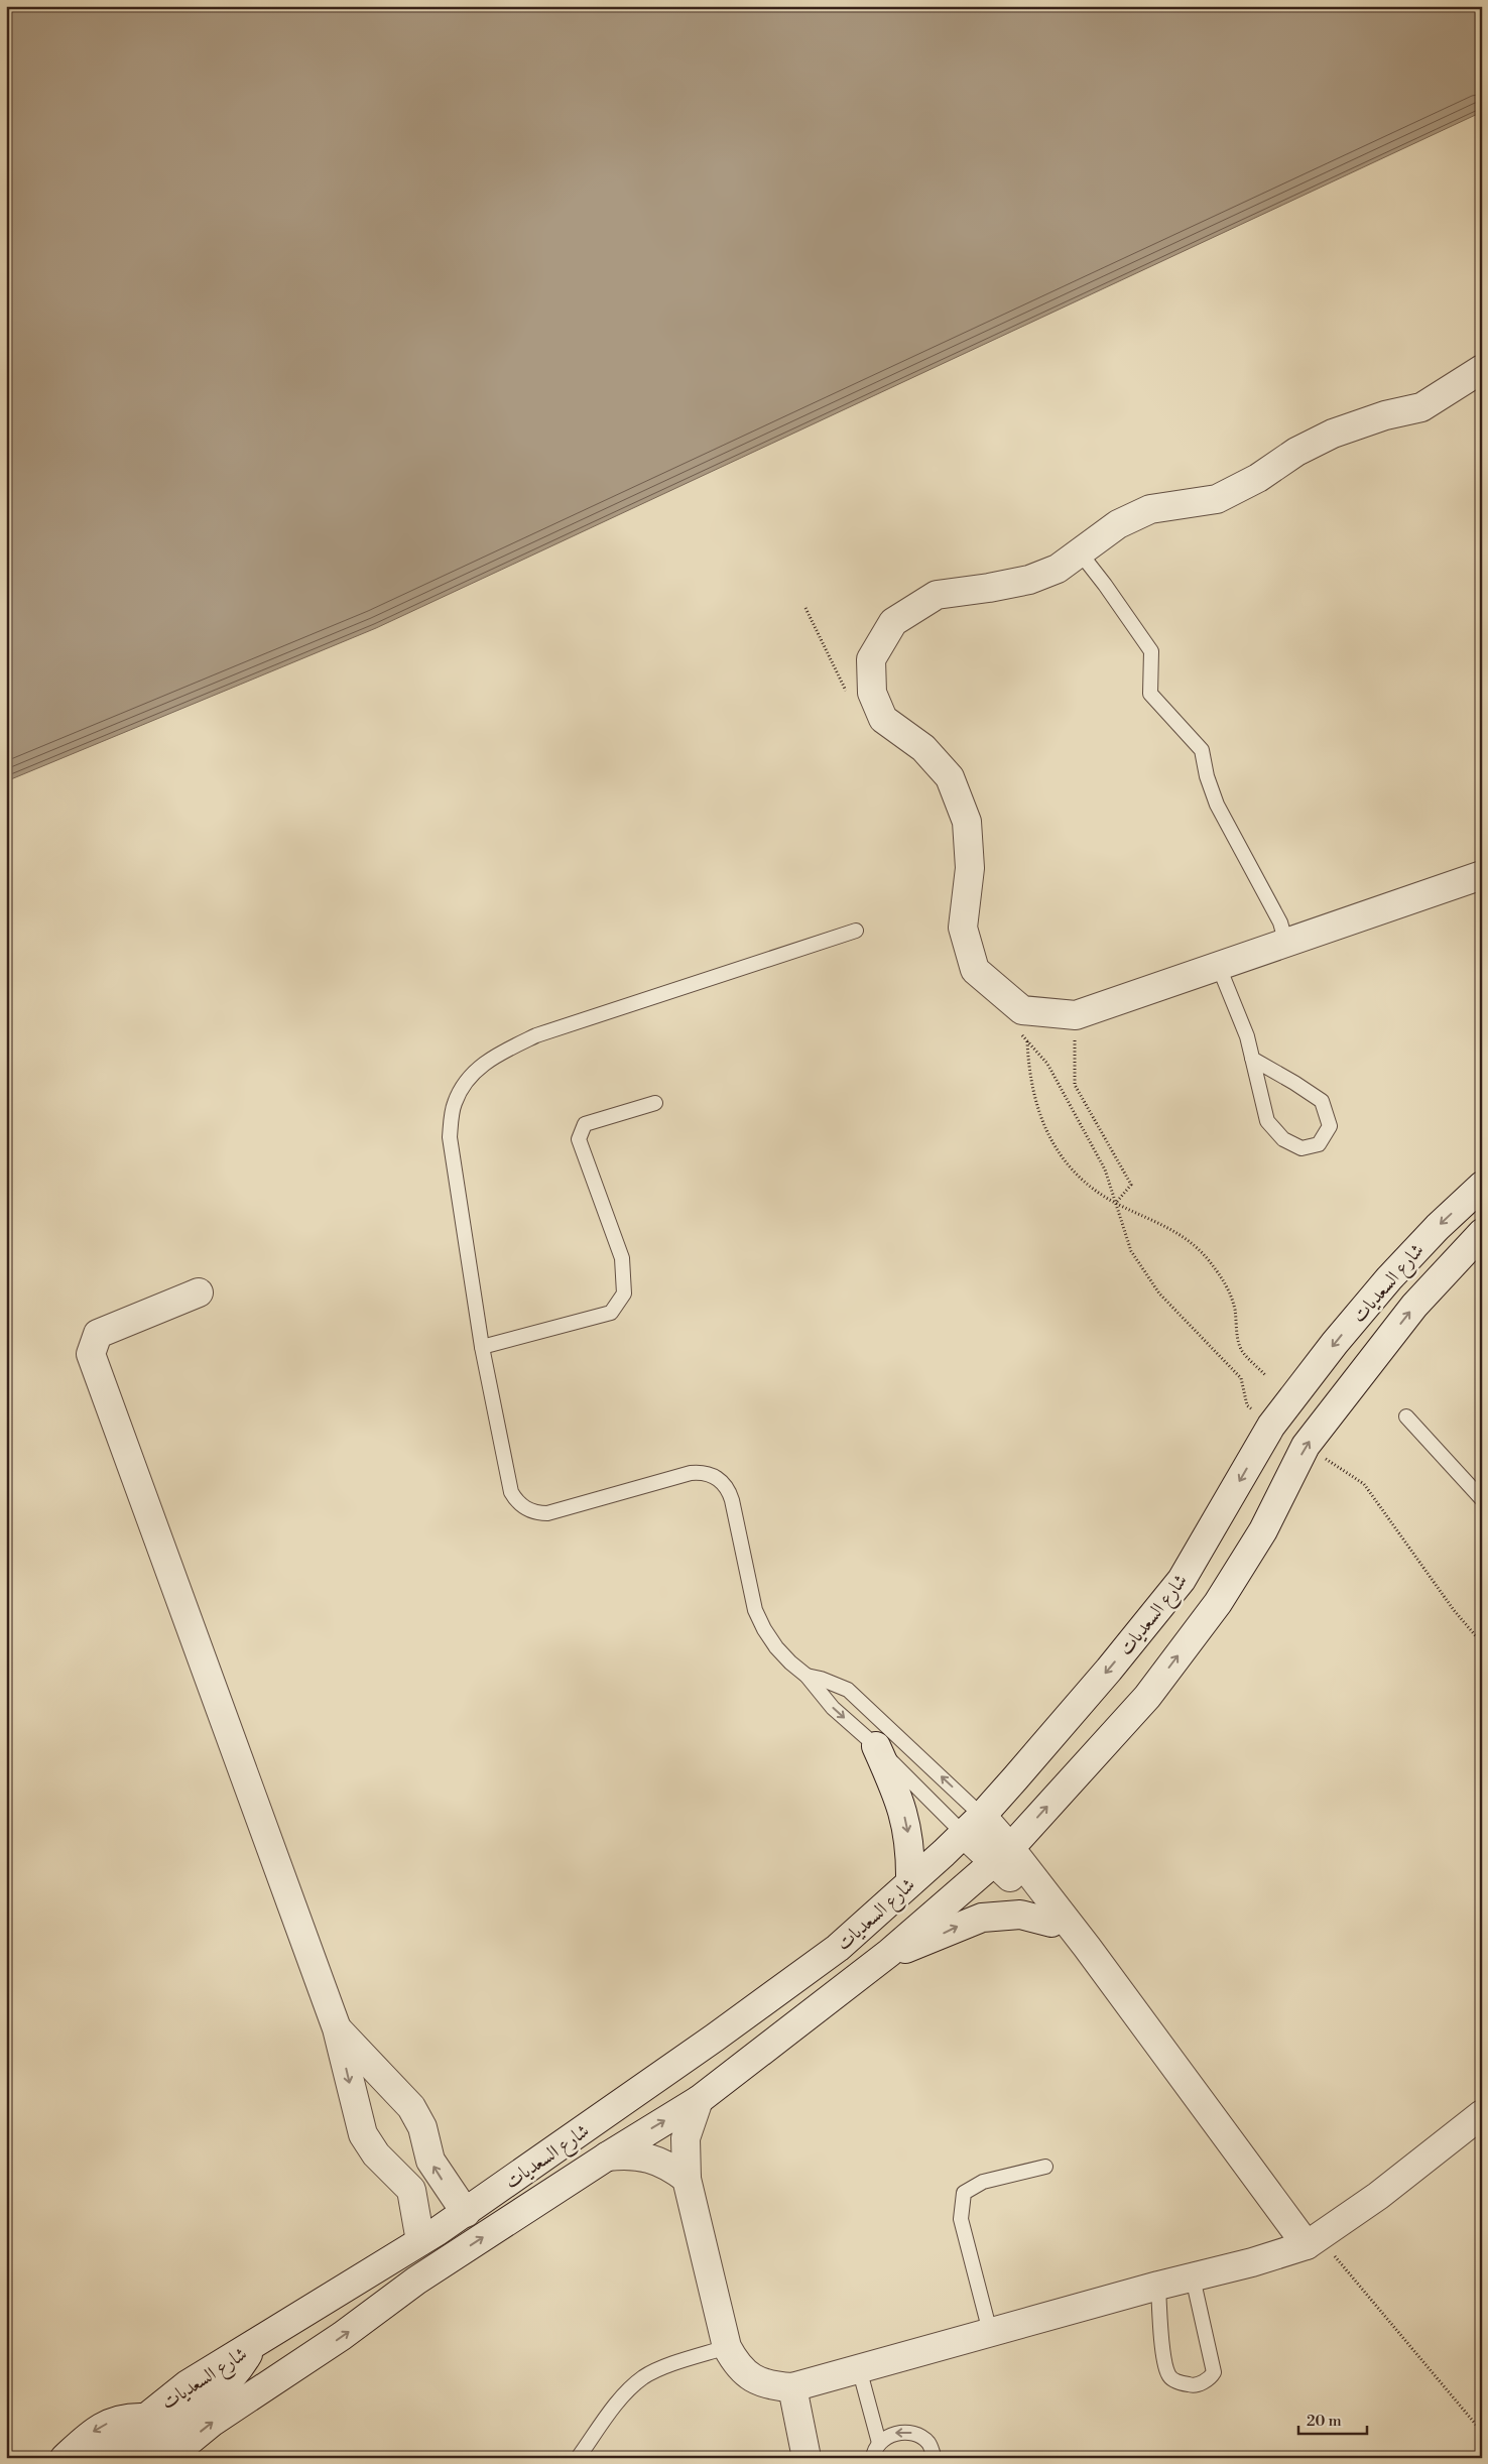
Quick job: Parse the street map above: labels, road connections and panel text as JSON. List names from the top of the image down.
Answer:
{
  "streets": {
    "street": ["شارع السعديات"]
  },
  "scale_bar": "20 m"
}
